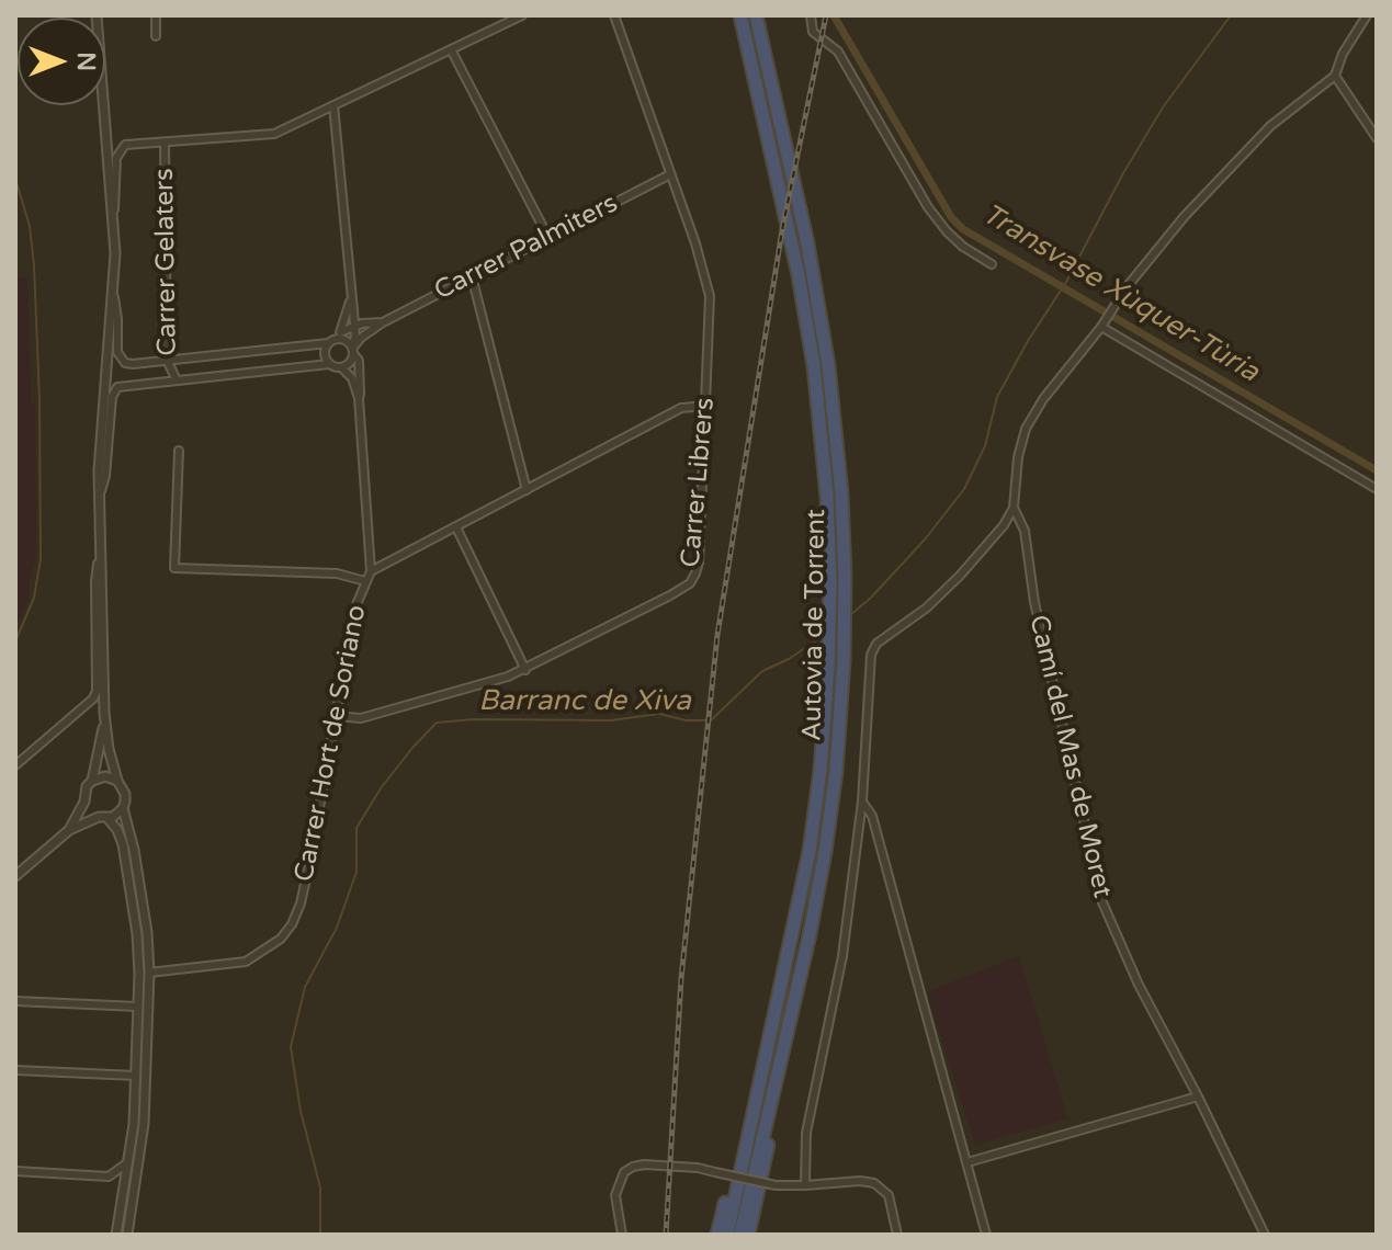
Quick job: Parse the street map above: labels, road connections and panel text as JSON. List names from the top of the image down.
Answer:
{
  "streets": {
    "highway": ["Autovia de Torrent"],
    "street": [
      "Carrer Palmiters",
      "Carrer Gelaters",
      "Carrer Librers",
      "Carrer Hort de Soriano",
      "Camí del Mas de Moret"
    ]
  },
  "crossings": [
    ["Carrer Palmiters", "Carrer Librers"],
    ["Carrer Librers", "Carrer Hort de Soriano"]
  ],
  "water": ["Transvase Xùquer-Tùria", "Barranc de Xiva"],
  "north": "right"
}
